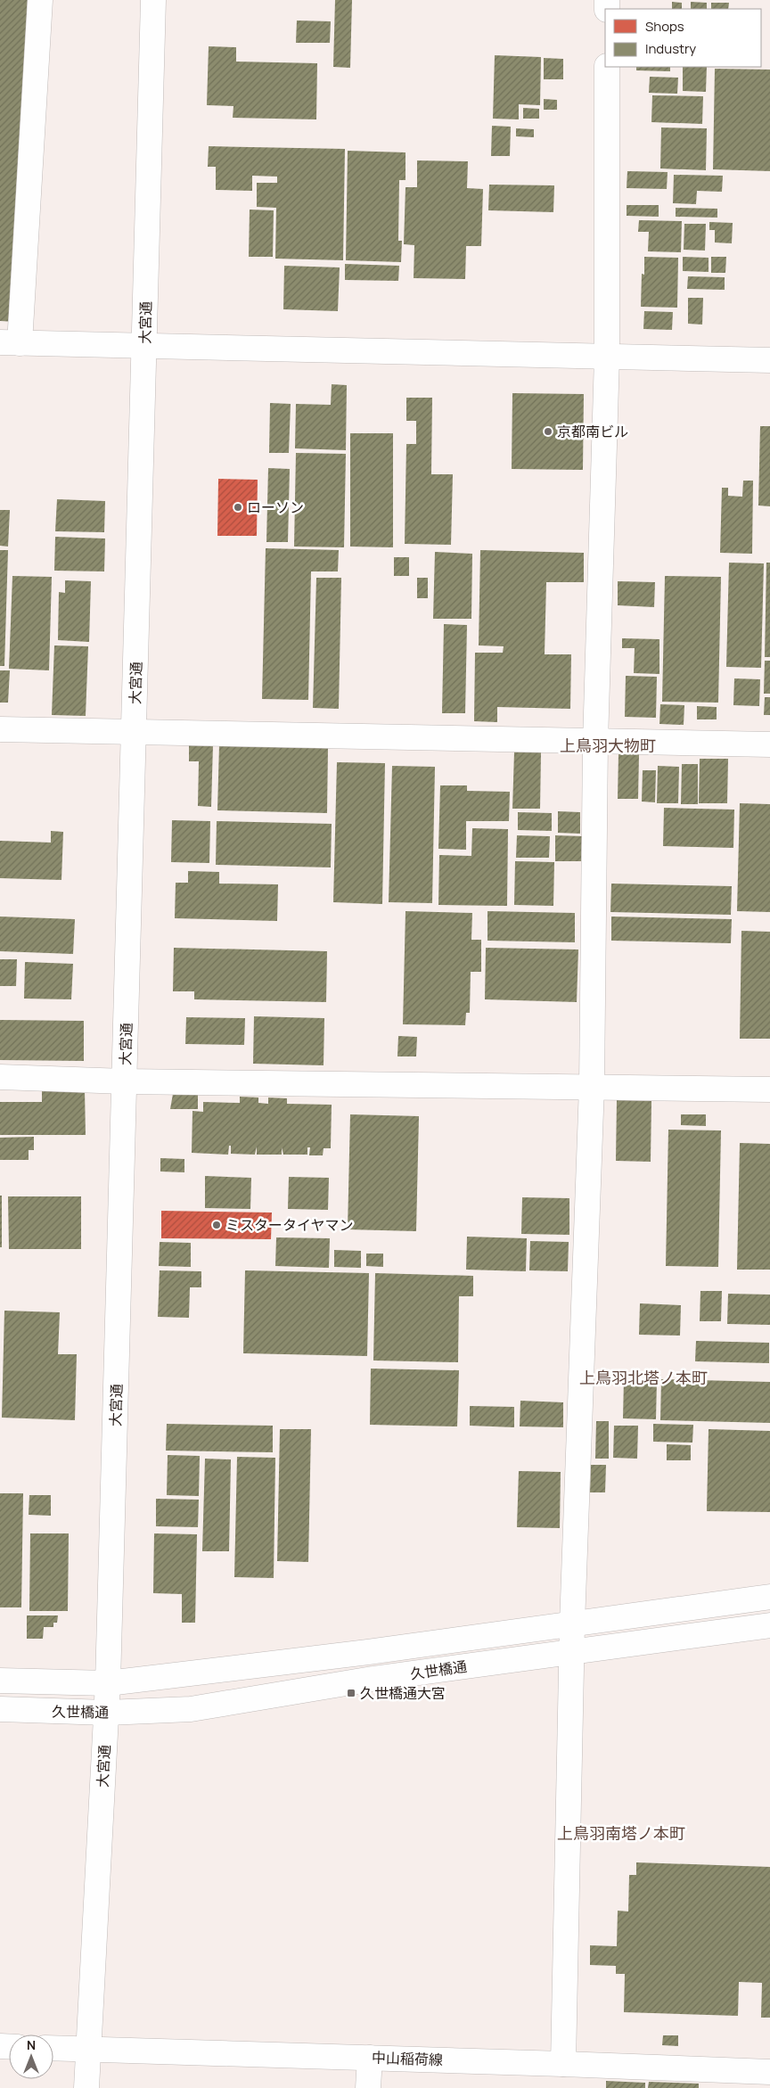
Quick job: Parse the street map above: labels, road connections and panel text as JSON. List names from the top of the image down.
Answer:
{
  "streets": {
    "street": ["大宮通", "久世橋通", "中山稲荷線"]
  },
  "crossings": [
    ["大宮通", "久世橋通"],
    ["大宮通", "中山稲荷線"]
  ],
  "districts": ["上鳥羽大物町", "上鳥羽北塔ノ本町", "上鳥羽南塔ノ本町"],
  "places": {
    "other": ["京都南ビル", "ローソン", "ミスタータイヤマン"],
    "transit": ["久世橋通大宮"]
  },
  "legend": ["Shops", "Industry"],
  "north": "top"
}
